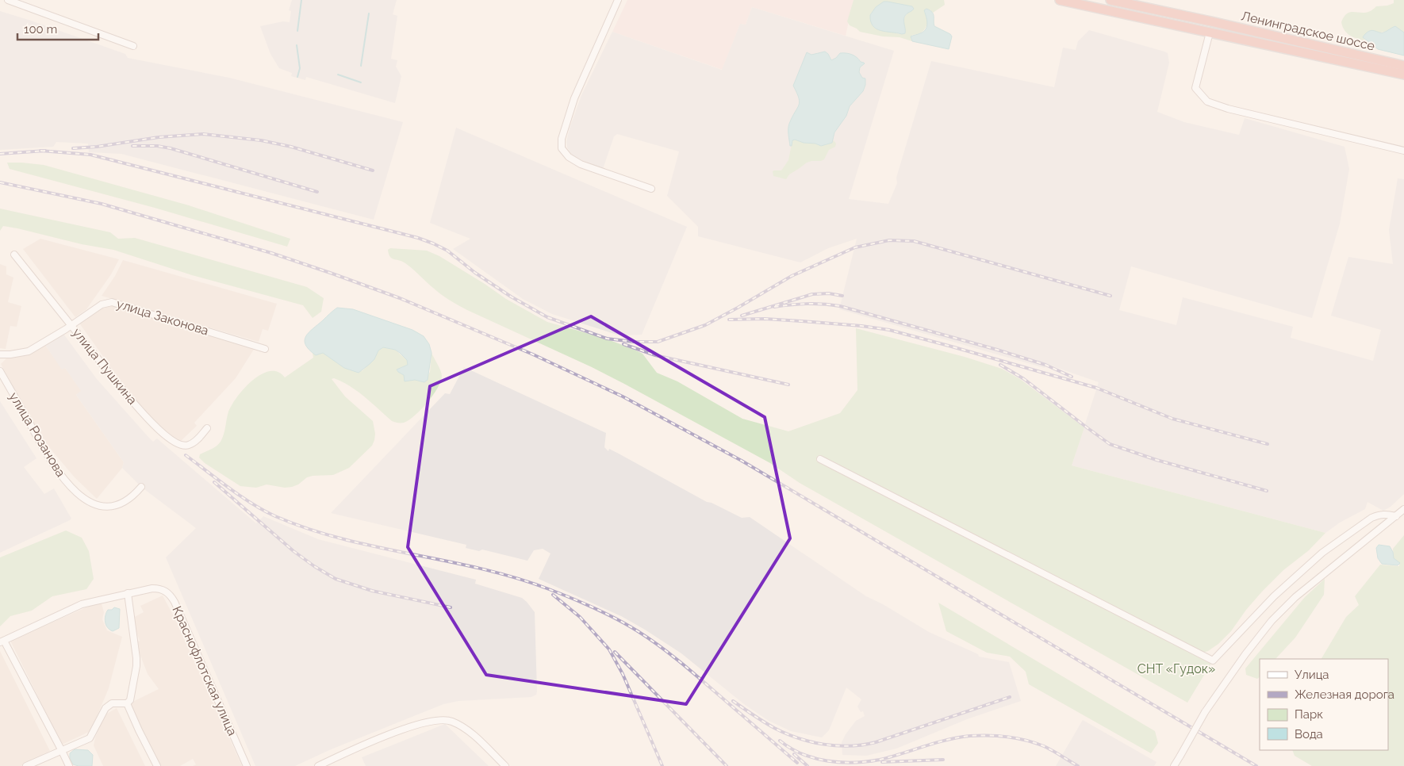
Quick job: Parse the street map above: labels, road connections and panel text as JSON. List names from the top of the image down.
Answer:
{
  "streets": {
    "highway": ["Ленинградское шоссе"],
    "street": [
      "улица Законова",
      "улица Пушкина",
      "улица Розанова",
      "Краснофлотская улица"
    ]
  },
  "crossings": [
    ["улица Законова", "улица Пушкина"]
  ],
  "parks": ["СНТ «Гудок»"],
  "legend": [
    "Улица",
    "Железная дорога",
    "Парк",
    "Вода"
  ],
  "scale_bar": "100 m"
}
